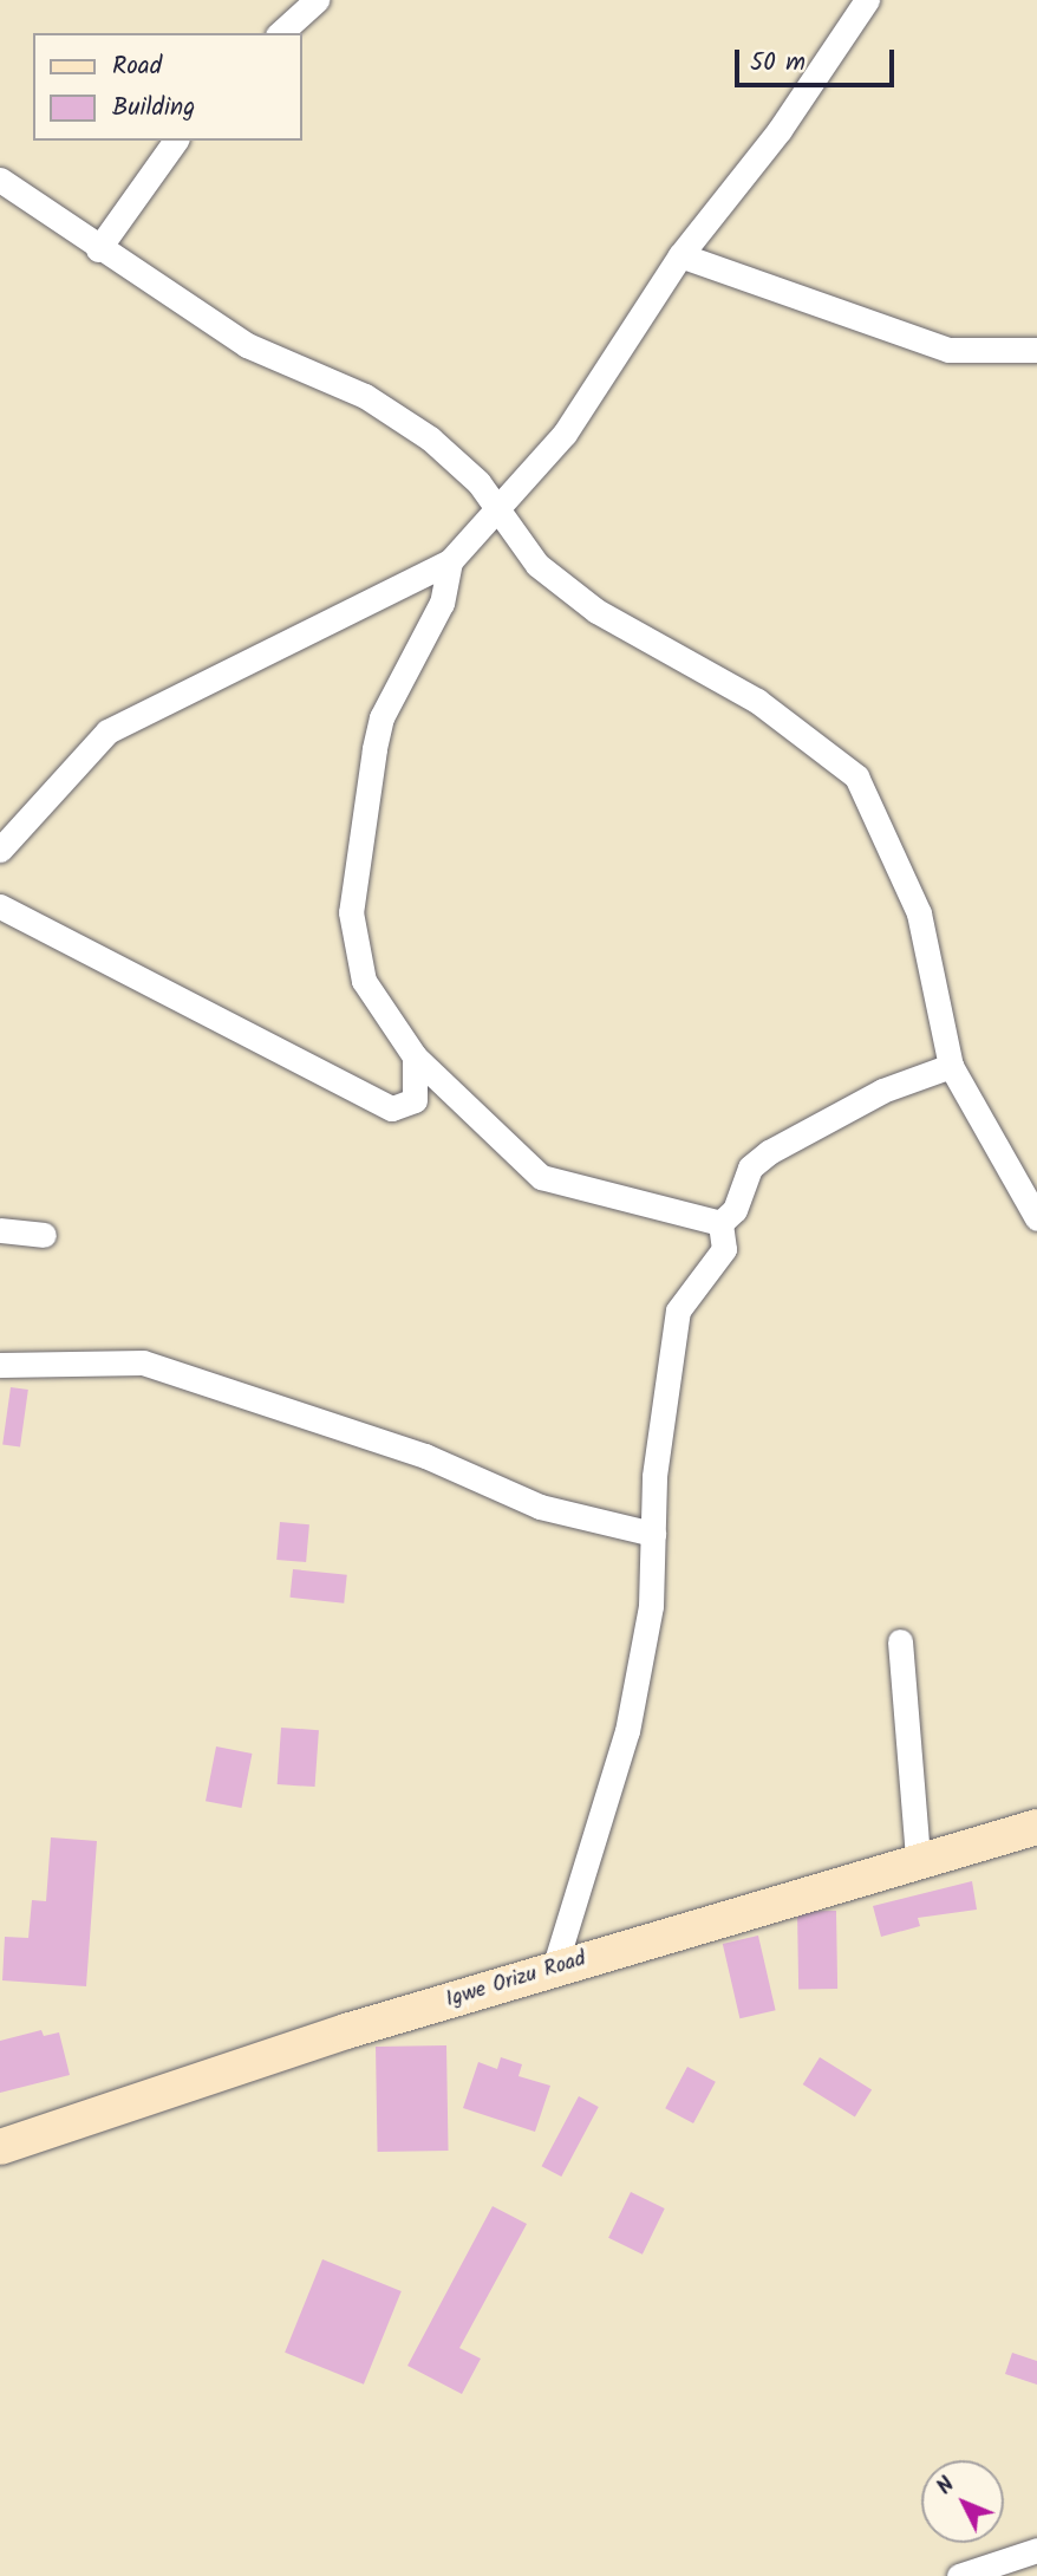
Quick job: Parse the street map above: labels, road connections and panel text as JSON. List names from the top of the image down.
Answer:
{
  "streets": {
    "main road": ["Igwe Orizu Road"]
  },
  "legend": ["Road", "Building"],
  "scale_bar": "50 m",
  "north": "top left"
}
